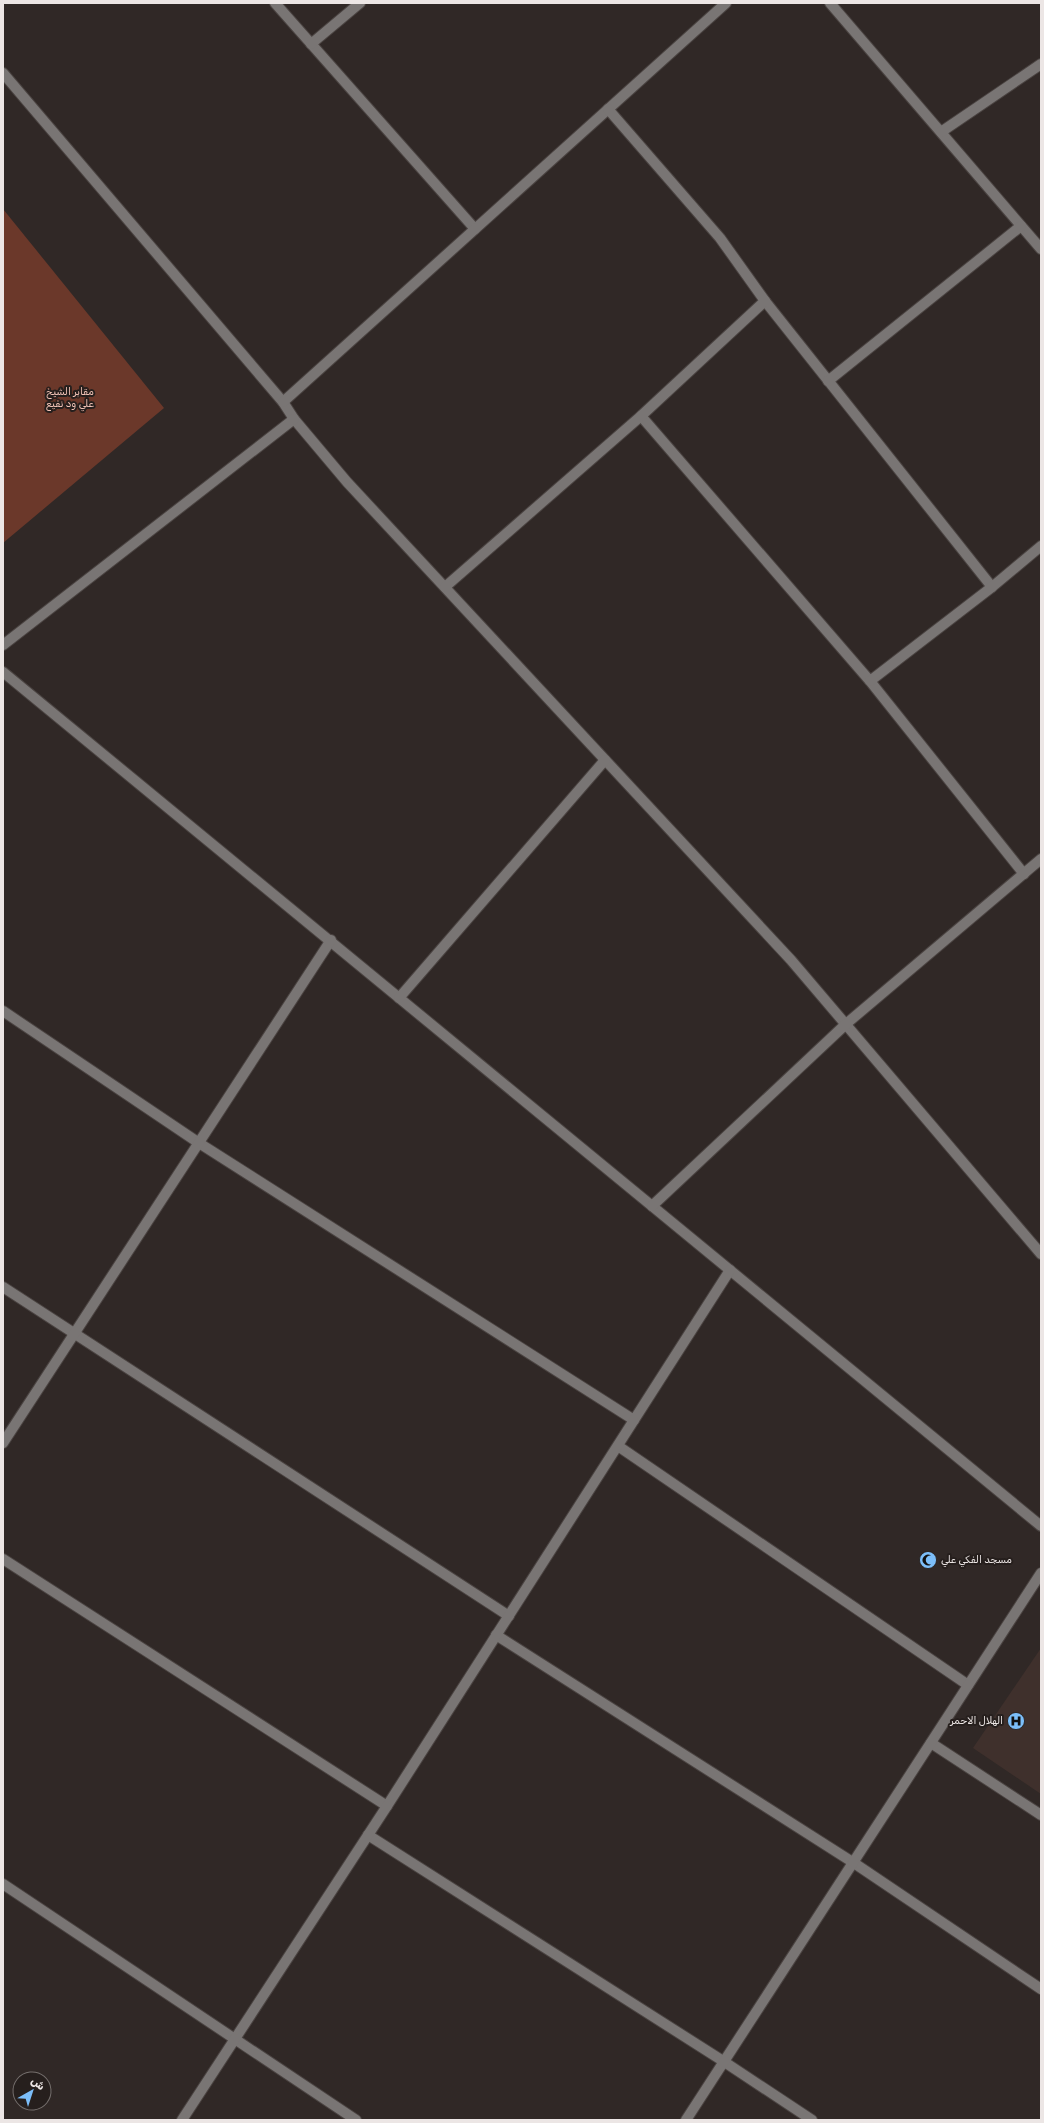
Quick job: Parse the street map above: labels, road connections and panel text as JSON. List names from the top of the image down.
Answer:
{
  "parks": ["مقابر الشيخ علي ود نفيع"],
  "places": {
    "mosque": ["مسجد الفكي علي"],
    "hospital": ["الهلال الاحمر"]
  },
  "north": "top right"
}
